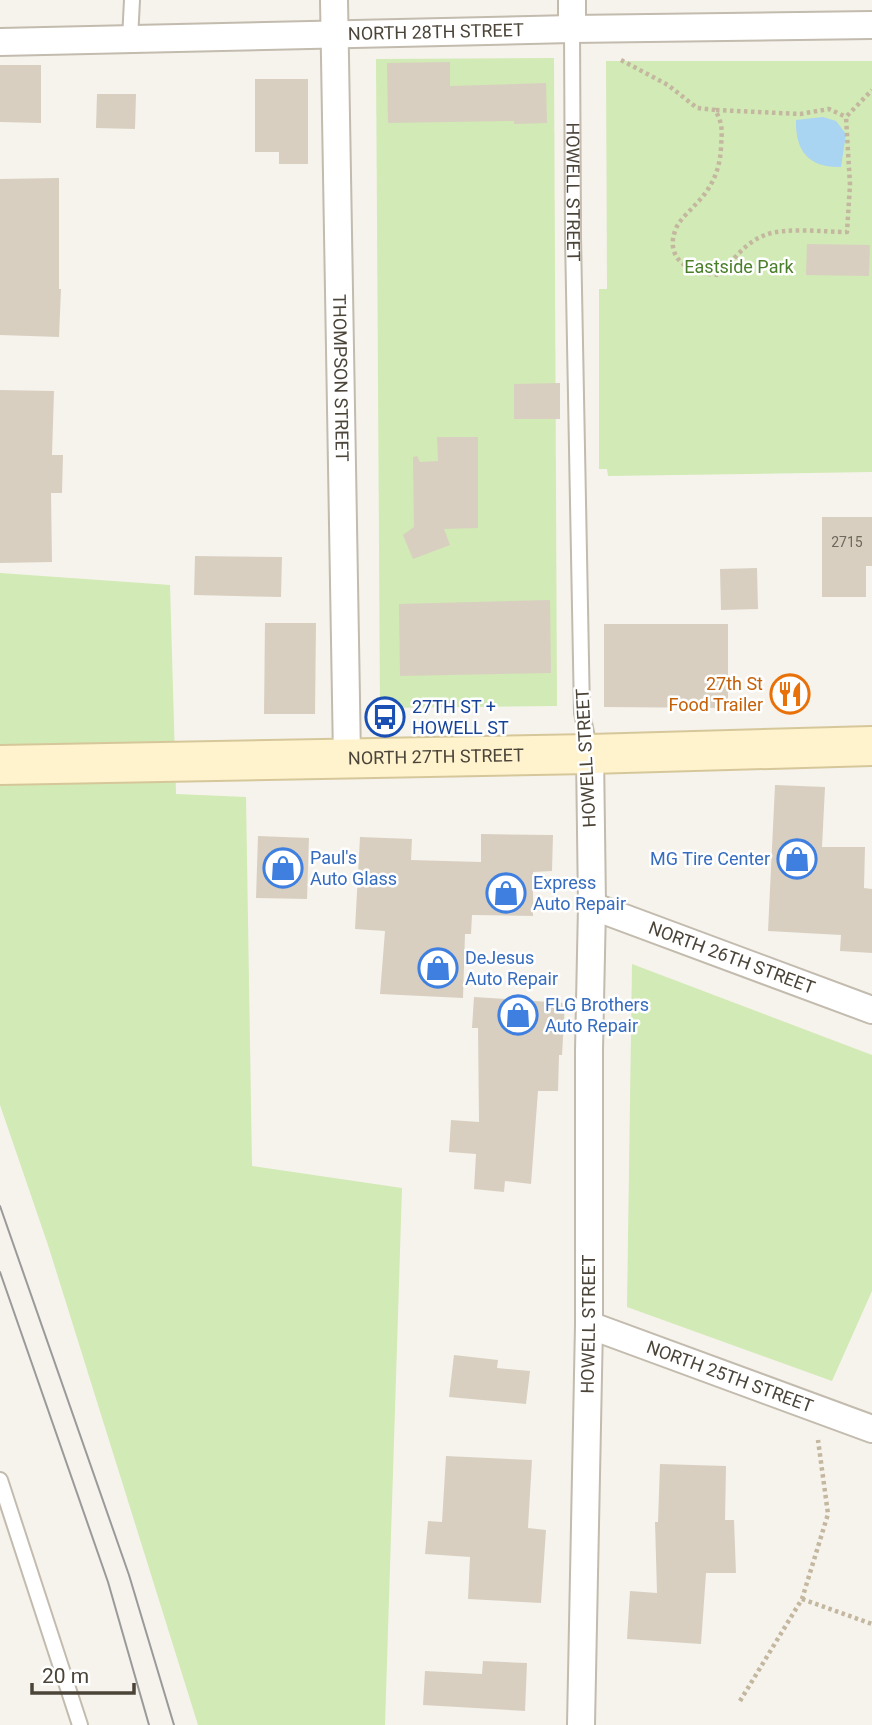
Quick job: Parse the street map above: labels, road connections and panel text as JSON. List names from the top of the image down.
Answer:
{
  "streets": {
    "main road": ["NORTH 27TH STREET"],
    "street": [
      "NORTH 28TH STREET",
      "HOWELL STREET",
      "THOMPSON STREET",
      "NORTH 26TH STREET",
      "NORTH 25TH STREET"
    ]
  },
  "crossings": [
    ["NORTH 28TH STREET", "HOWELL STREET"],
    ["NORTH 28TH STREET", "THOMPSON STREET"],
    ["HOWELL STREET", "NORTH 27TH STREET"],
    ["HOWELL STREET", "NORTH 26TH STREET"],
    ["HOWELL STREET", "NORTH 25TH STREET"],
    ["THOMPSON STREET", "NORTH 27TH STREET"]
  ],
  "parks": ["Eastside Park"],
  "places": {
    "restaurant": ["27th St Food Trailer"],
    "bus stop": ["27TH ST + HOWELL ST"],
    "shop": [
      "MG Tire Center",
      "Paul's Auto Glass",
      "Express Auto Repair",
      "DeJesus Auto Repair",
      "FLG Brothers Auto Repair"
    ]
  },
  "house_numbers": ["2715"],
  "scale_bar": "20 m"
}
